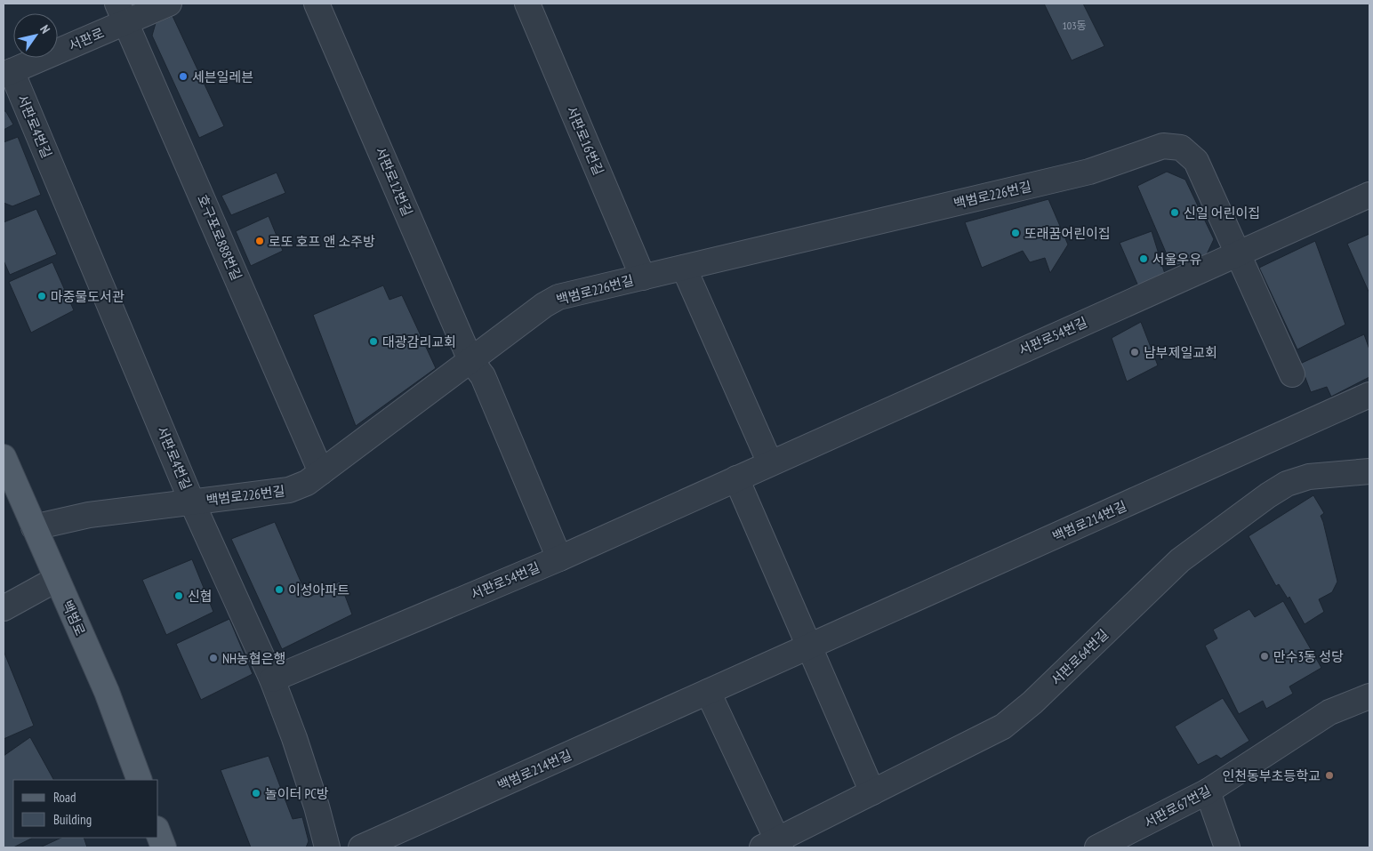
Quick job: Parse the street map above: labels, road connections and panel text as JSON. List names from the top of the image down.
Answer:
{
  "streets": {
    "main road": ["백범로"],
    "lane": [
      "서판로",
      "서판로4번길",
      "서판로16번길",
      "서판로12번길",
      "백범로226번길",
      "호구포로888번길",
      "서판로54번길",
      "백범로214번길",
      "서판로64번길",
      "서판로67번길"
    ]
  },
  "crossings": [
    ["서판로", "서판로4번길"],
    ["서판로", "호구포로888번길"],
    ["서판로4번길", "백범로226번길"],
    ["서판로4번길", "서판로54번길"],
    ["서판로16번길", "백범로226번길"],
    ["서판로12번길", "백범로226번길"],
    ["백범로226번길", "호구포로888번길"],
    ["백범로226번길", "서판로54번길"],
    ["백범로226번길", "백범로"]
  ],
  "places": [
    "세븐일레븐",
    "신일 어린이집",
    "또래꿈어린이집",
    "로또 호프 앤 소주방",
    "서울우유",
    "마중물도서관",
    "대광감리교회",
    "남부제일교회",
    "이성아파트",
    "신협",
    "만수3동 성당",
    "NH농협은행",
    "인천동부초등학교",
    "놀이터 PC방"
  ],
  "house_numbers": ["103동"],
  "legend": ["Road", "Building"],
  "north": "top right"
}
